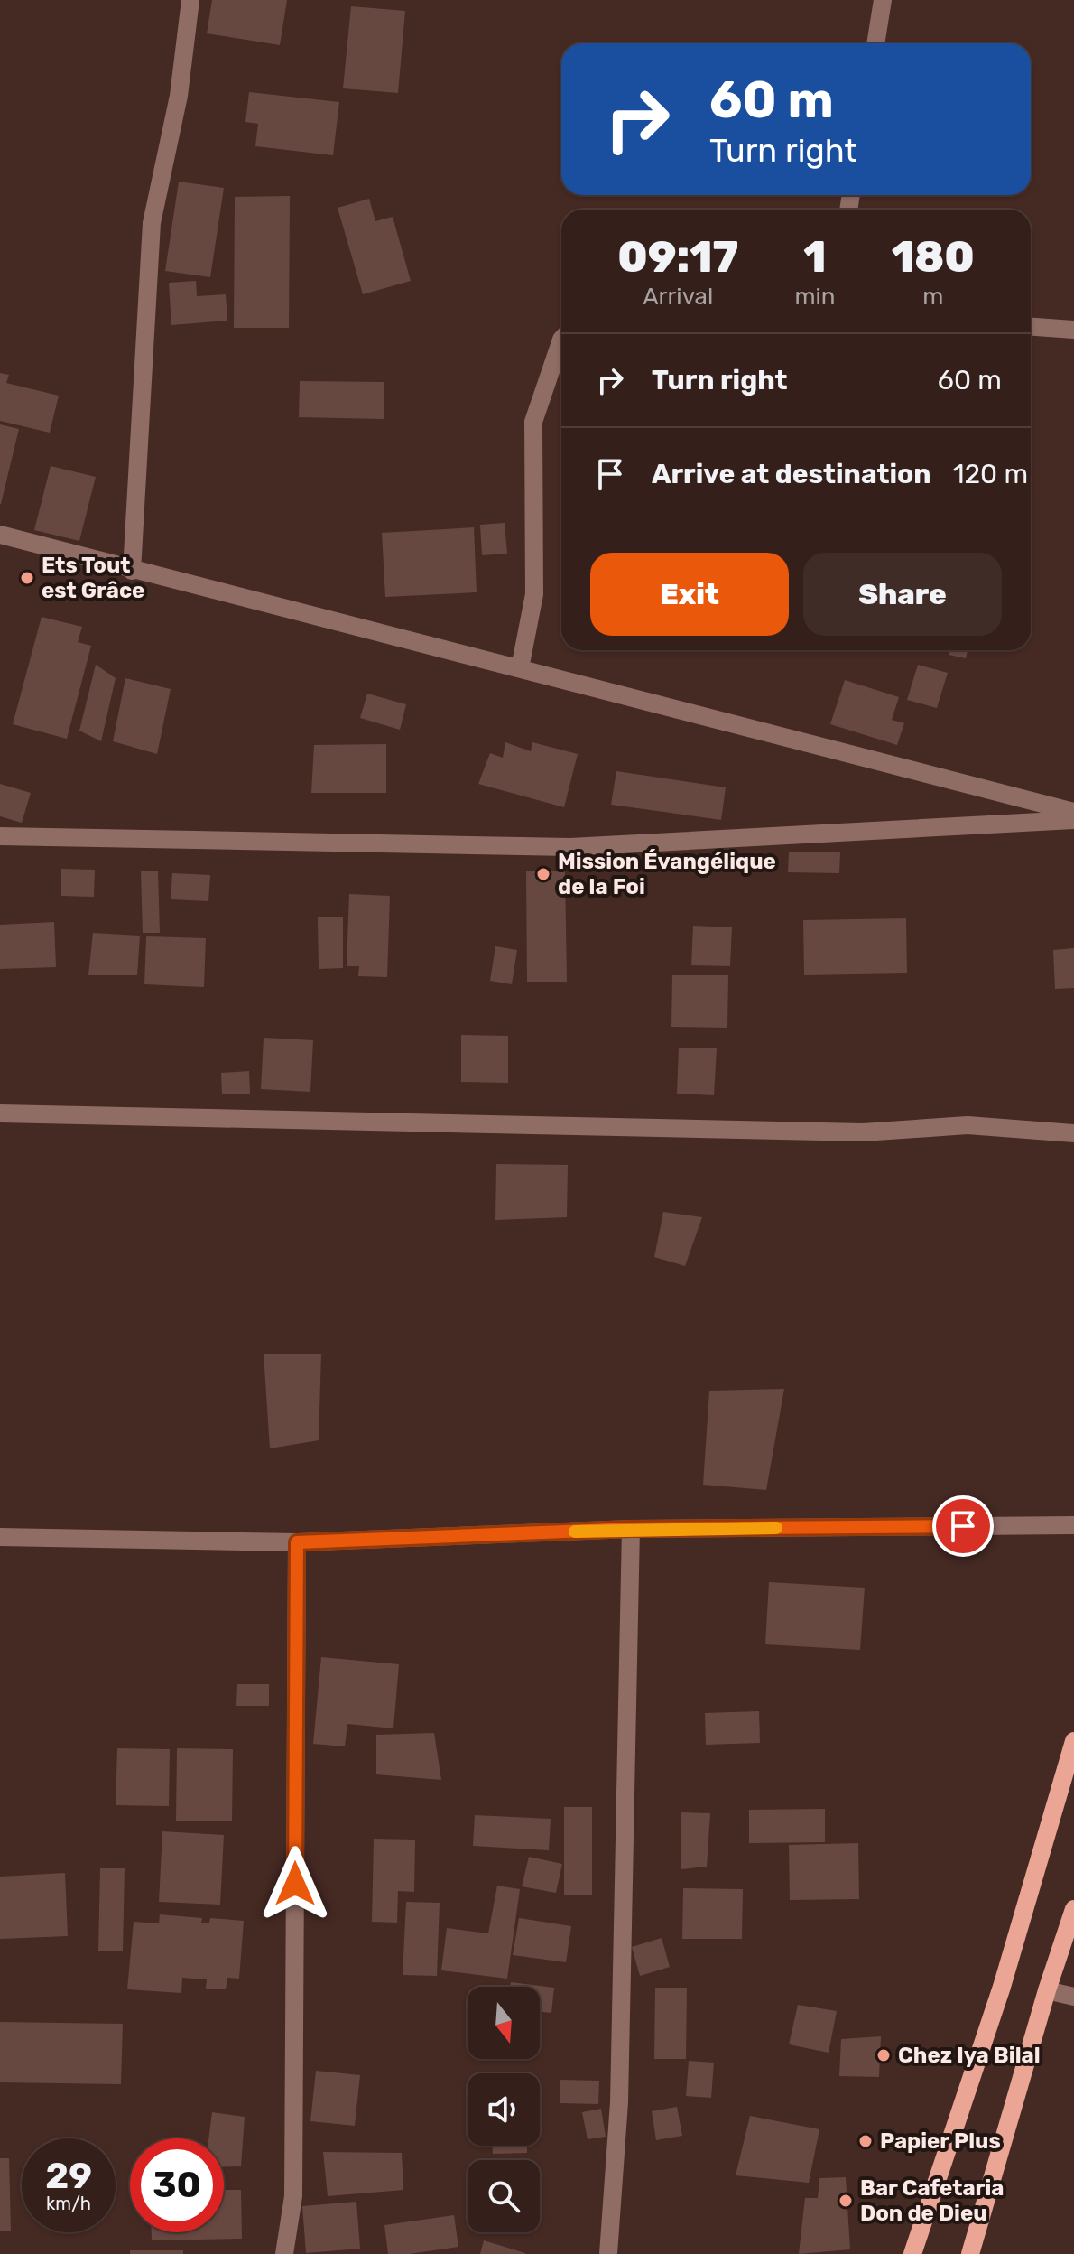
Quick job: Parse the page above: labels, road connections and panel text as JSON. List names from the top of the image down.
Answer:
{
  "places": [
    "Ets Tout est Grâce",
    "Mission Évangélique de la Foi",
    "Chez Iya Bilal",
    "Papier Plus",
    "Bar Cafetaria Don de Dieu"
  ],
  "north": "bottom",
  "page": {
    "turn": ["60 m", "Turn right"],
    "eta": [
      "09:17",
      "Arrival",
      "1",
      "min",
      "180",
      "m"
    ],
    "list": [
      {
        "name": "Turn right",
        "value": "60 m"
      },
      {
        "name": "Arrive at destination",
        "value": "120 m"
      }
    ],
    "buttons": ["Exit", "Share"],
    "speed": "29 km/h",
    "limit": "30"
  }
}
